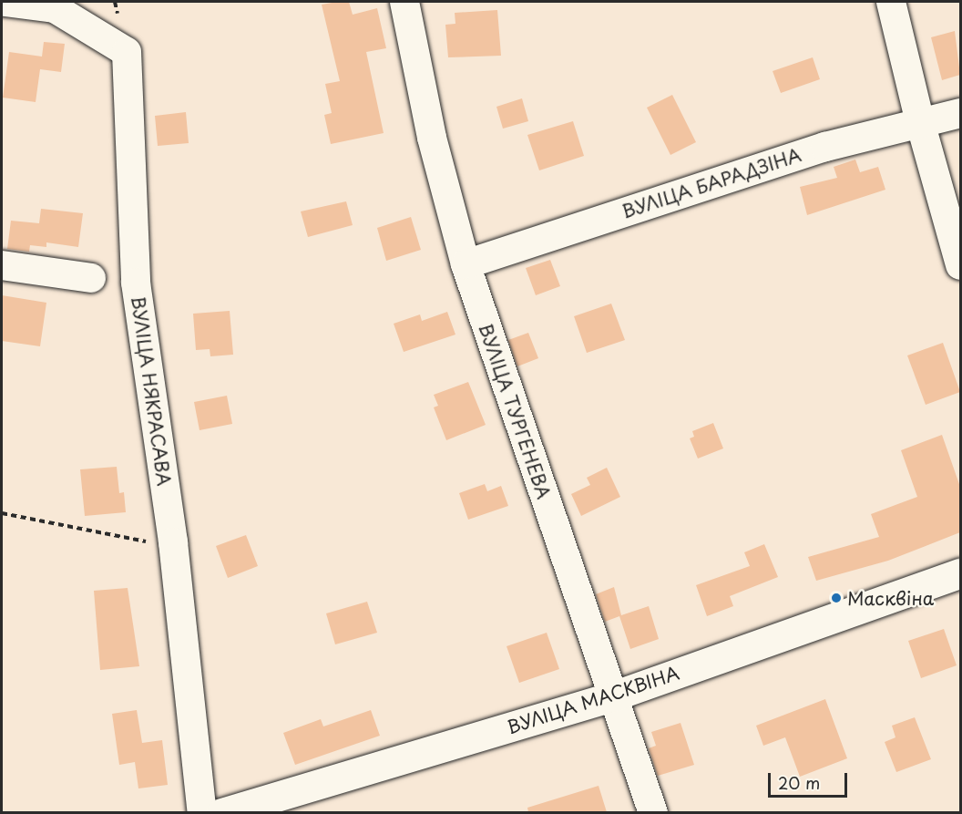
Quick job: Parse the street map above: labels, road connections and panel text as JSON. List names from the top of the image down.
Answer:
{
  "streets": {
    "main road": ["ВУЛІЦА МАСКВІНА"],
    "street": ["ВУЛІЦА БАРАДЗІНА", "ВУЛІЦА НЯКРАСАВА", "ВУЛІЦА ТУРГЕНЕВА"]
  },
  "crossings": [
    ["ВУЛІЦА БАРАДЗІНА", "ВУЛІЦА ТУРГЕНЕВА"],
    ["ВУЛІЦА ТУРГЕНЕВА", "ВУЛІЦА МАСКВІНА"]
  ],
  "places": ["Масквіна"],
  "scale_bar": "20 m"
}
